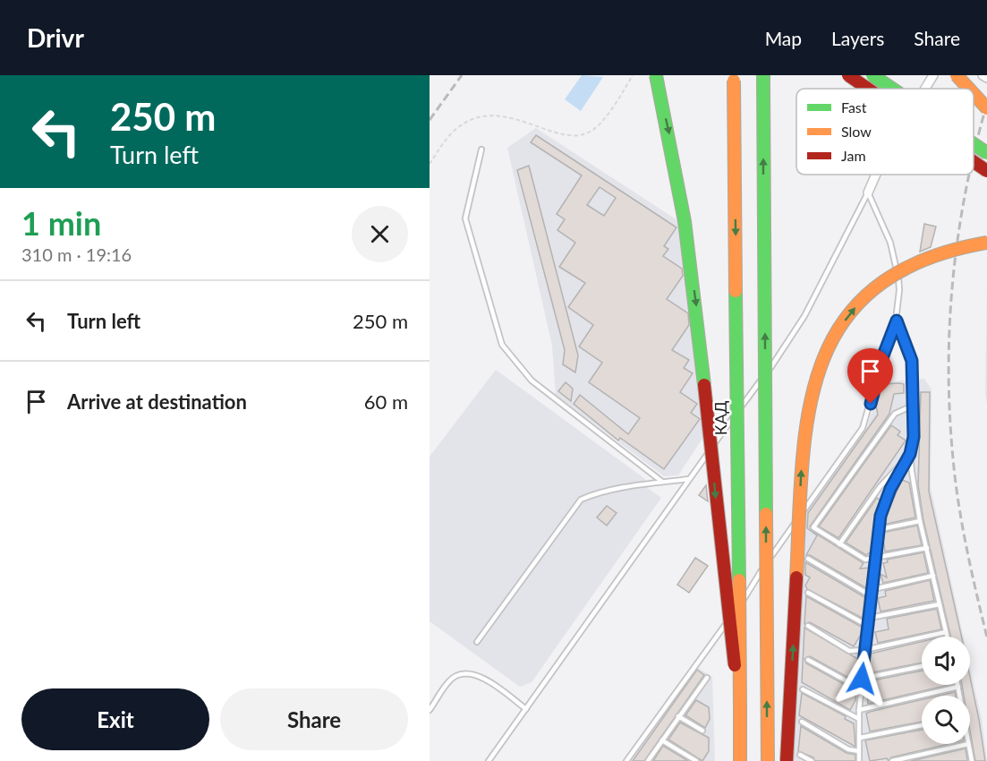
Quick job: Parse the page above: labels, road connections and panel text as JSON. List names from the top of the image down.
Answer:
{
  "streets": {
    "main road": ["КАД"]
  },
  "legend": ["Fast", "Slow", "Jam"],
  "page": {
    "header": "Drivr",
    "nav": ["Map", "Layers", "Share"],
    "turn": ["250 m", "Turn left"],
    "heading": ["1 min", "310 m · 19:16"],
    "list": [
      {
        "name": "Turn left",
        "value": "250 m"
      },
      {
        "name": "Arrive at destination",
        "value": "60 m"
      }
    ],
    "buttons": ["Exit", "Share"]
  }
}
